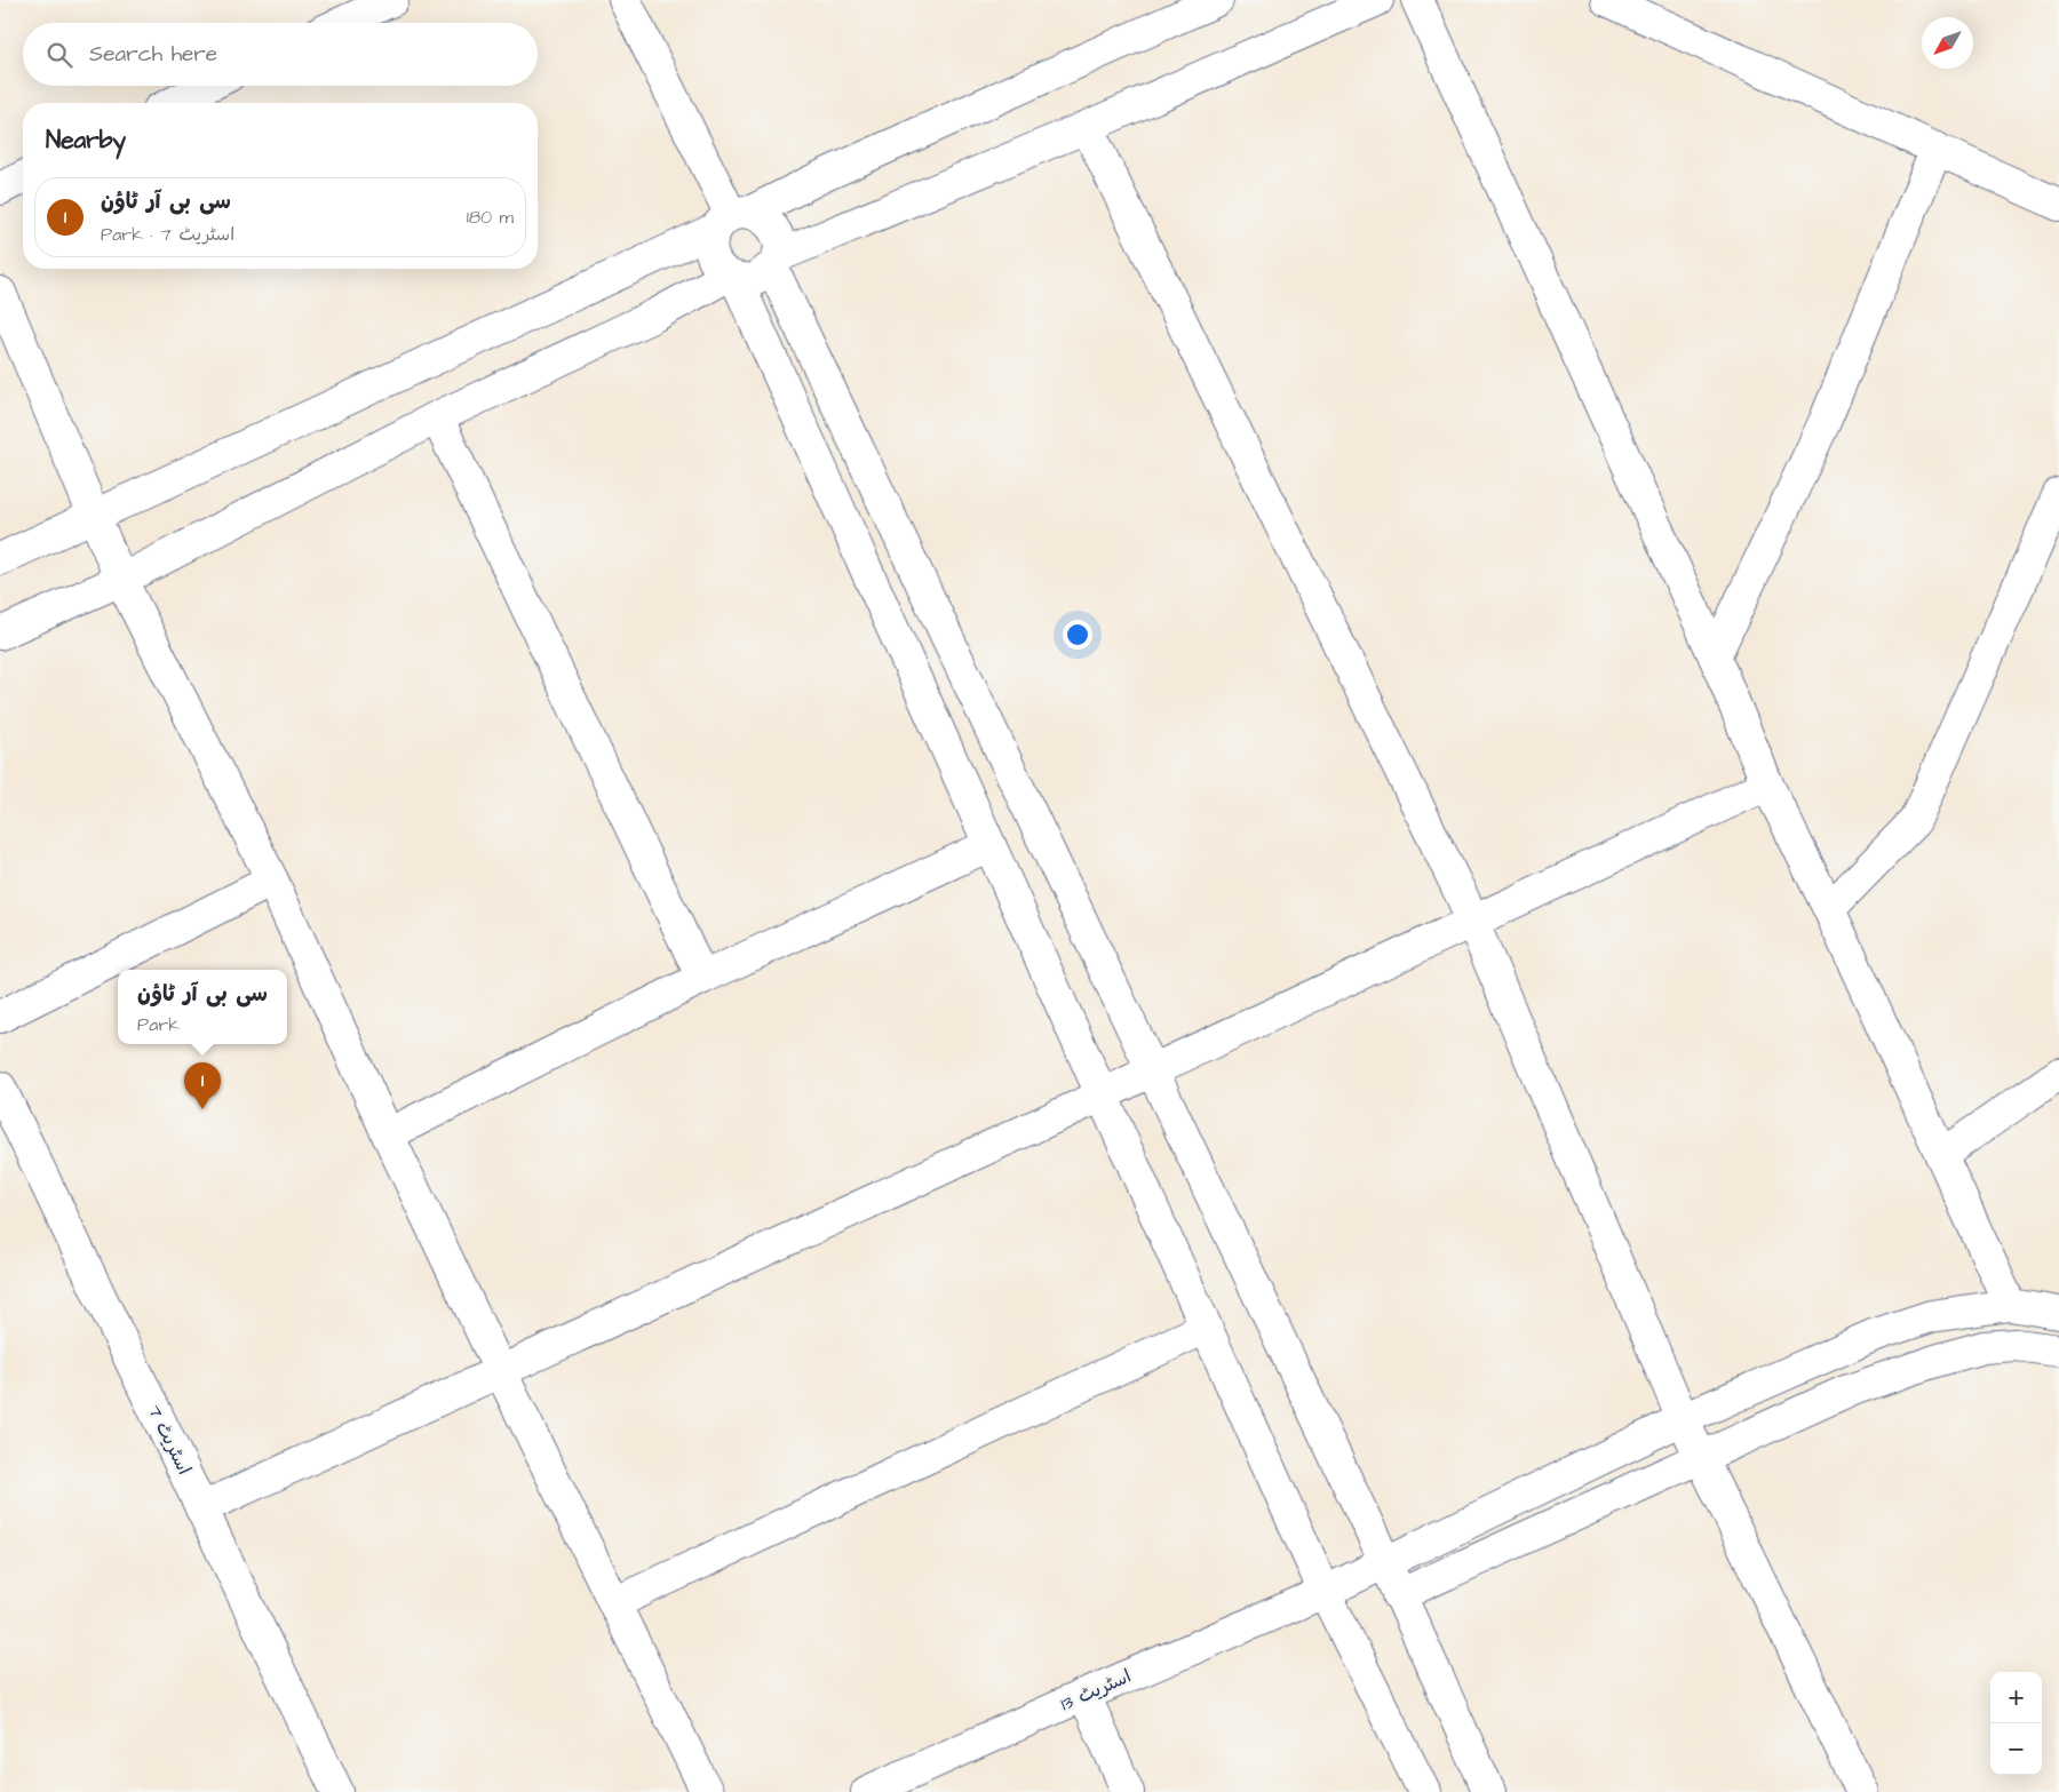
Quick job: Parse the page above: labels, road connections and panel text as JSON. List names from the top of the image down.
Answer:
{
  "streets": {
    "street": ["اسٹریٹ 7", "اسٹریٹ 13"]
  },
  "north": "bottom left",
  "page": {
    "search": "Search here",
    "heading": "Nearby",
    "list": [
      {
        "mark": "1",
        "name": "سی بی آر ٹاؤن",
        "note": "Park · اسٹریٹ 7",
        "value": "180 m"
      }
    ],
    "popup": ["سی بی آر ٹاؤن", "Park"],
    "pins": "1",
    "map_buttons": ["+", "−"]
  }
}
